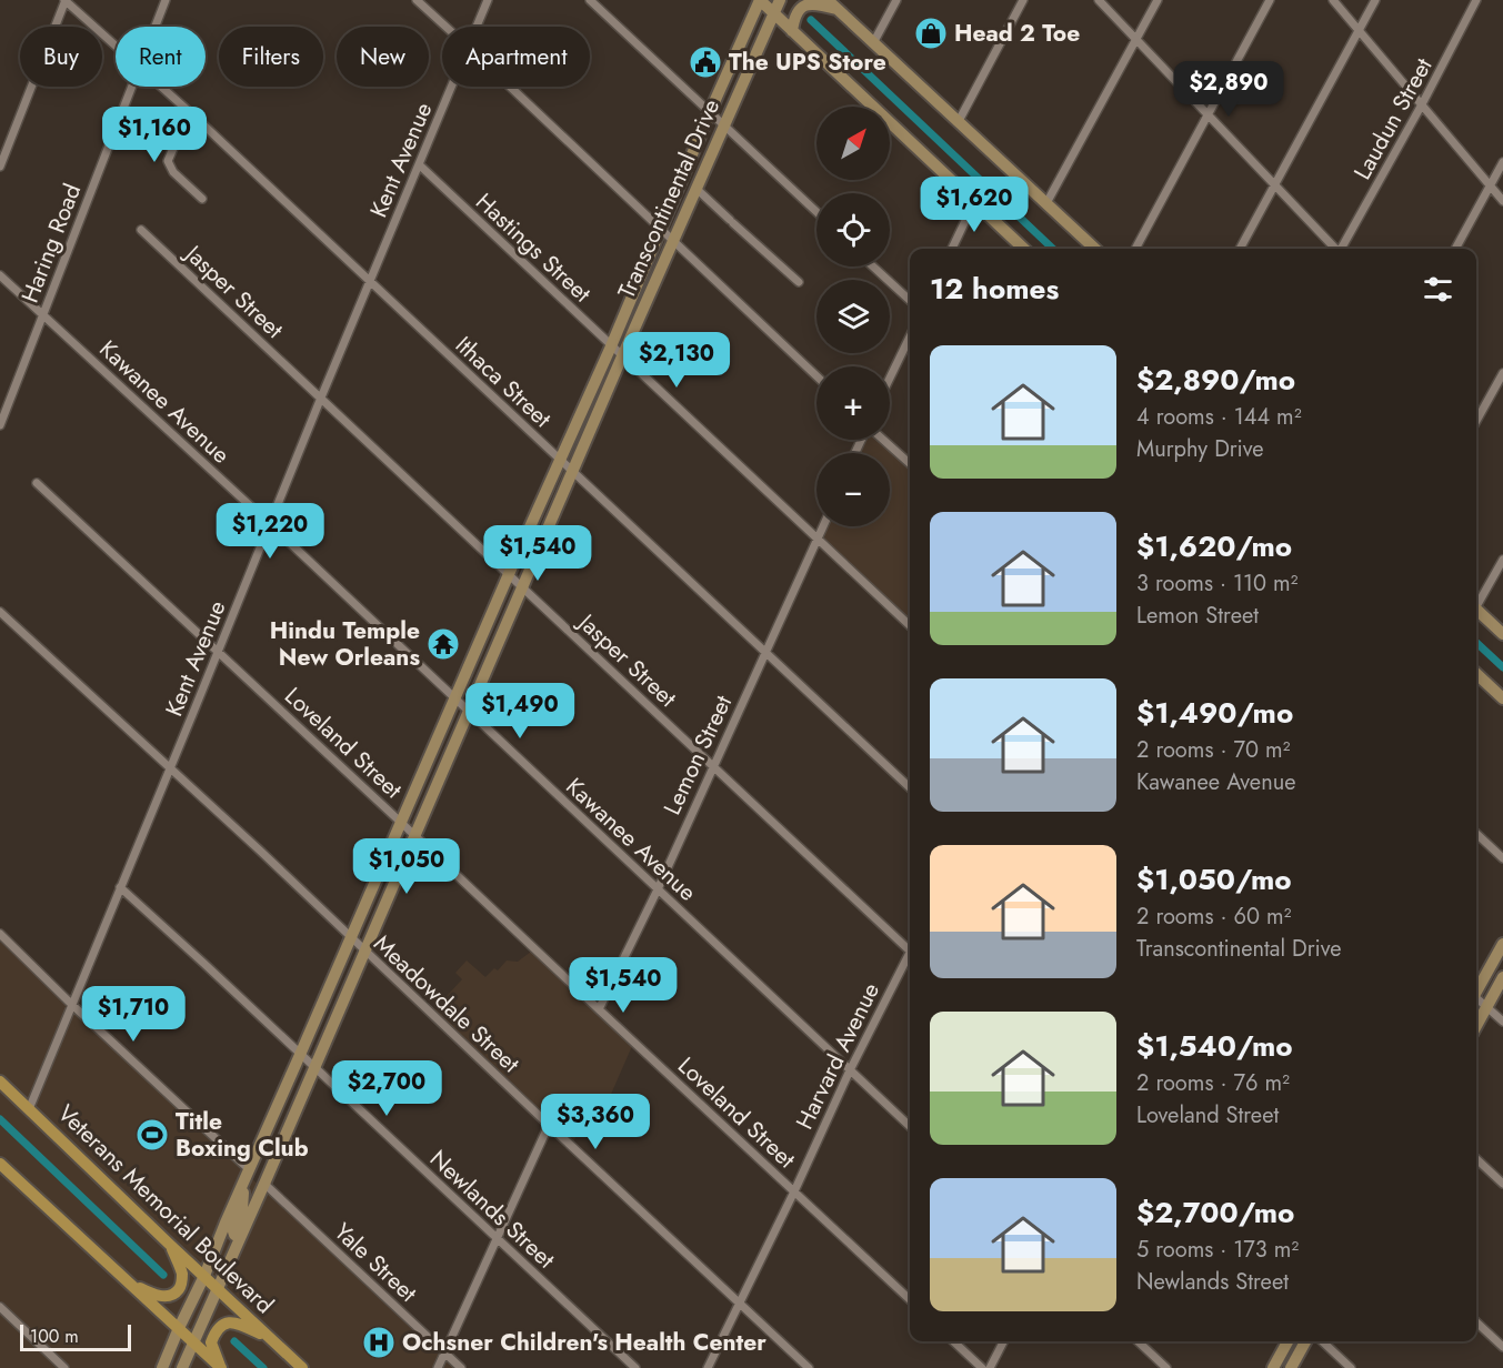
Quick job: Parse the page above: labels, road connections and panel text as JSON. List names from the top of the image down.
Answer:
{
  "streets": {
    "main road": ["Veterans Memorial Boulevard"],
    "street": [
      "Laudun Street",
      "Kent Avenue",
      "Transcontinental Drive",
      "Haring Road",
      "Hastings Street",
      "Jasper Street",
      "Ithaca Street",
      "Kawanee Avenue",
      "Loveland Street",
      "Lemon Street",
      "Meadowdale Street",
      "Harvard Avenue",
      "Newlands Street",
      "Yale Street"
    ]
  },
  "crossings": [
    ["Kent Avenue", "Hastings Street"],
    ["Kent Avenue", "Jasper Street"],
    ["Kent Avenue", "Ithaca Street"],
    ["Kent Avenue", "Kawanee Avenue"],
    ["Kent Avenue", "Loveland Street"],
    ["Kent Avenue", "Meadowdale Street"],
    ["Kent Avenue", "Veterans Memorial Boulevard"],
    ["Kent Avenue", "Newlands Street"],
    ["Transcontinental Drive", "Hastings Street"],
    ["Transcontinental Drive", "Jasper Street"],
    ["Transcontinental Drive", "Ithaca Street"],
    ["Transcontinental Drive", "Kawanee Avenue"],
    ["Transcontinental Drive", "Loveland Street"],
    ["Transcontinental Drive", "Meadowdale Street"],
    ["Transcontinental Drive", "Veterans Memorial Boulevard"],
    ["Transcontinental Drive", "Newlands Street"],
    ["Transcontinental Drive", "Yale Street"],
    ["Haring Road", "Kawanee Avenue"],
    ["Hastings Street", "Lemon Street"],
    ["Jasper Street", "Lemon Street"],
    ["Ithaca Street", "Lemon Street"],
    ["Kawanee Avenue", "Lemon Street"],
    ["Kawanee Avenue", "Harvard Avenue"],
    ["Loveland Street", "Lemon Street"],
    ["Loveland Street", "Harvard Avenue"],
    ["Meadowdale Street", "Harvard Avenue"]
  ],
  "places": {
    "shop": ["Head 2 Toe"],
    "public building": ["The UPS Store"],
    "temple": ["Hindu Temple New Orleans"],
    "sports": ["Title Boxing Club"],
    "hospital": ["Ochsner Children's Health Center"]
  },
  "scale_bar": "100 m",
  "north": "top right",
  "page": {
    "chip": [
      "Buy",
      "Rent",
      "Filters",
      "New",
      "Apartment"
    ],
    "price": [
      "$2,890",
      "$1,160",
      "$1,620",
      "$2,130",
      "$1,220",
      "$1,540",
      "$1,490",
      "$1,050",
      "$1,540",
      "$1,710",
      "$2,700",
      "$3,360"
    ],
    "map_buttons": ["+", "−"],
    "heading": "12 homes",
    "list": [
      {
        "name": "$2,890/mo",
        "note": "4 rooms · 144 m² · Murphy Drive"
      },
      {
        "name": "$1,620/mo",
        "note": "3 rooms · 110 m² · Lemon Street"
      },
      {
        "name": "$1,490/mo",
        "note": "2 rooms · 70 m² · Kawanee Avenue"
      },
      {
        "name": "$1,050/mo",
        "note": "2 rooms · 60 m² · Transcontinental Drive"
      },
      {
        "name": "$1,540/mo",
        "note": "2 rooms · 76 m² · Loveland Street"
      },
      {
        "name": "$2,700/mo",
        "note": "5 rooms · 173 m² · Newlands Street"
      }
    ],
    "scale": "100 m"
  }
}
